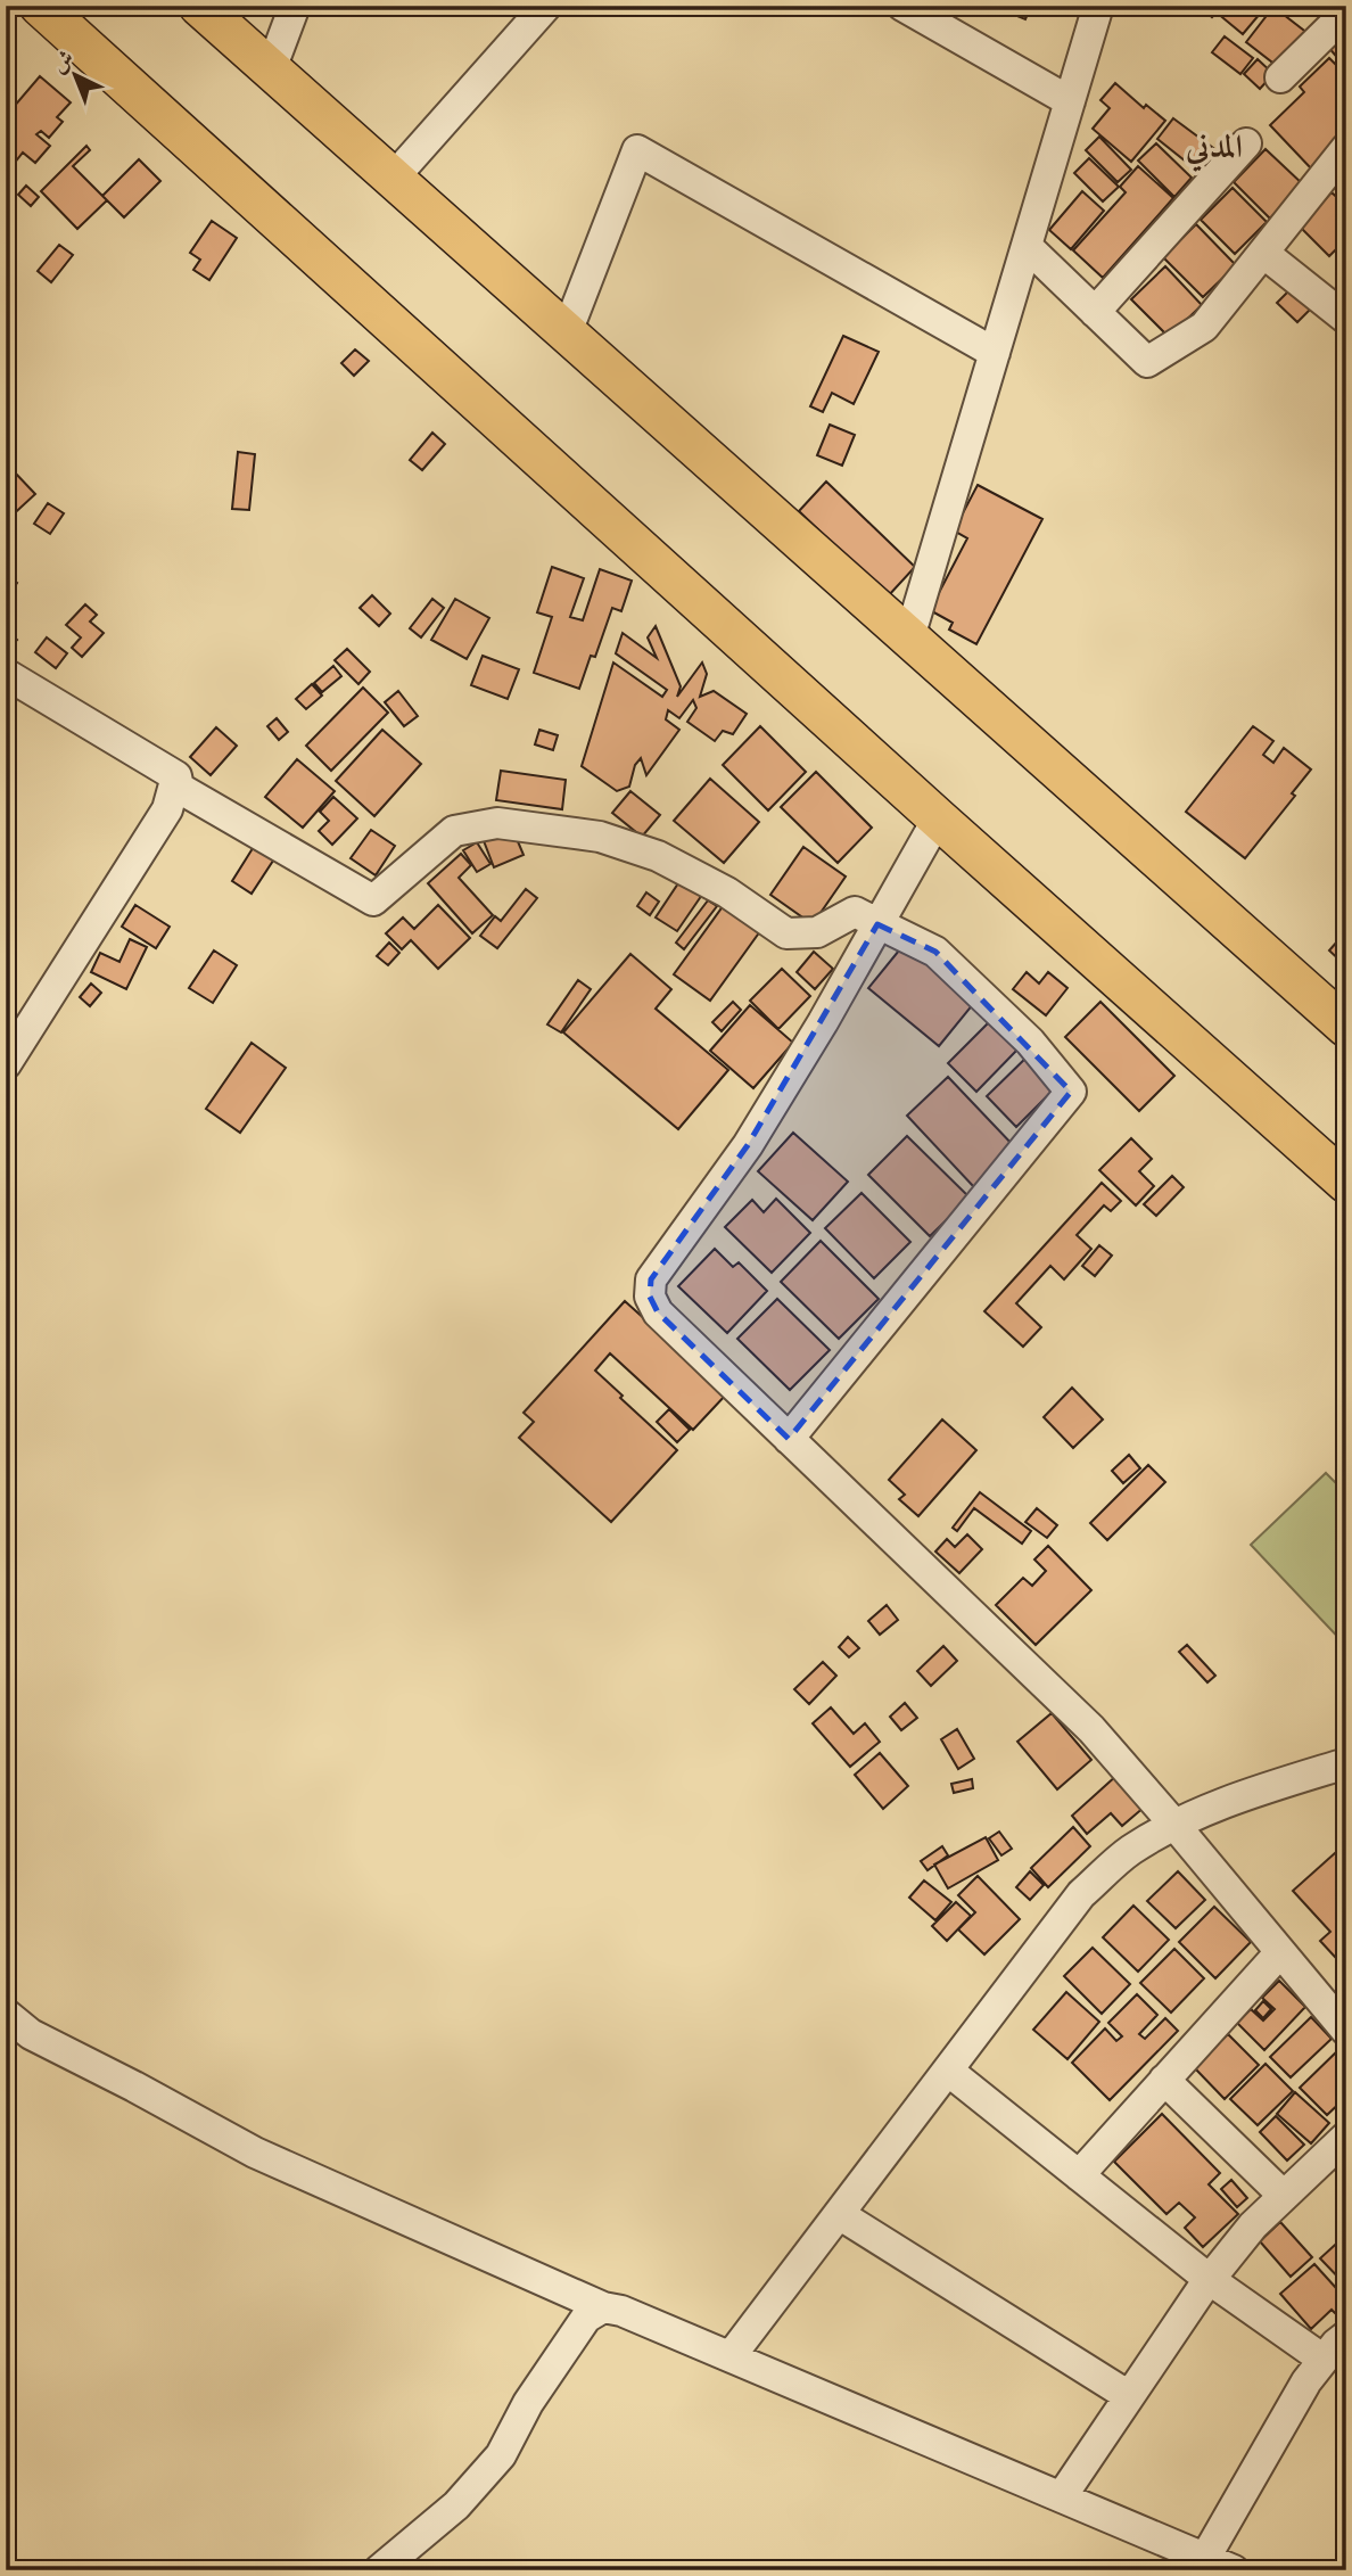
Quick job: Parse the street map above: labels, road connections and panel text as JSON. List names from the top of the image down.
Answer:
{
  "districts": ["المدني"],
  "north": "top left"
}
